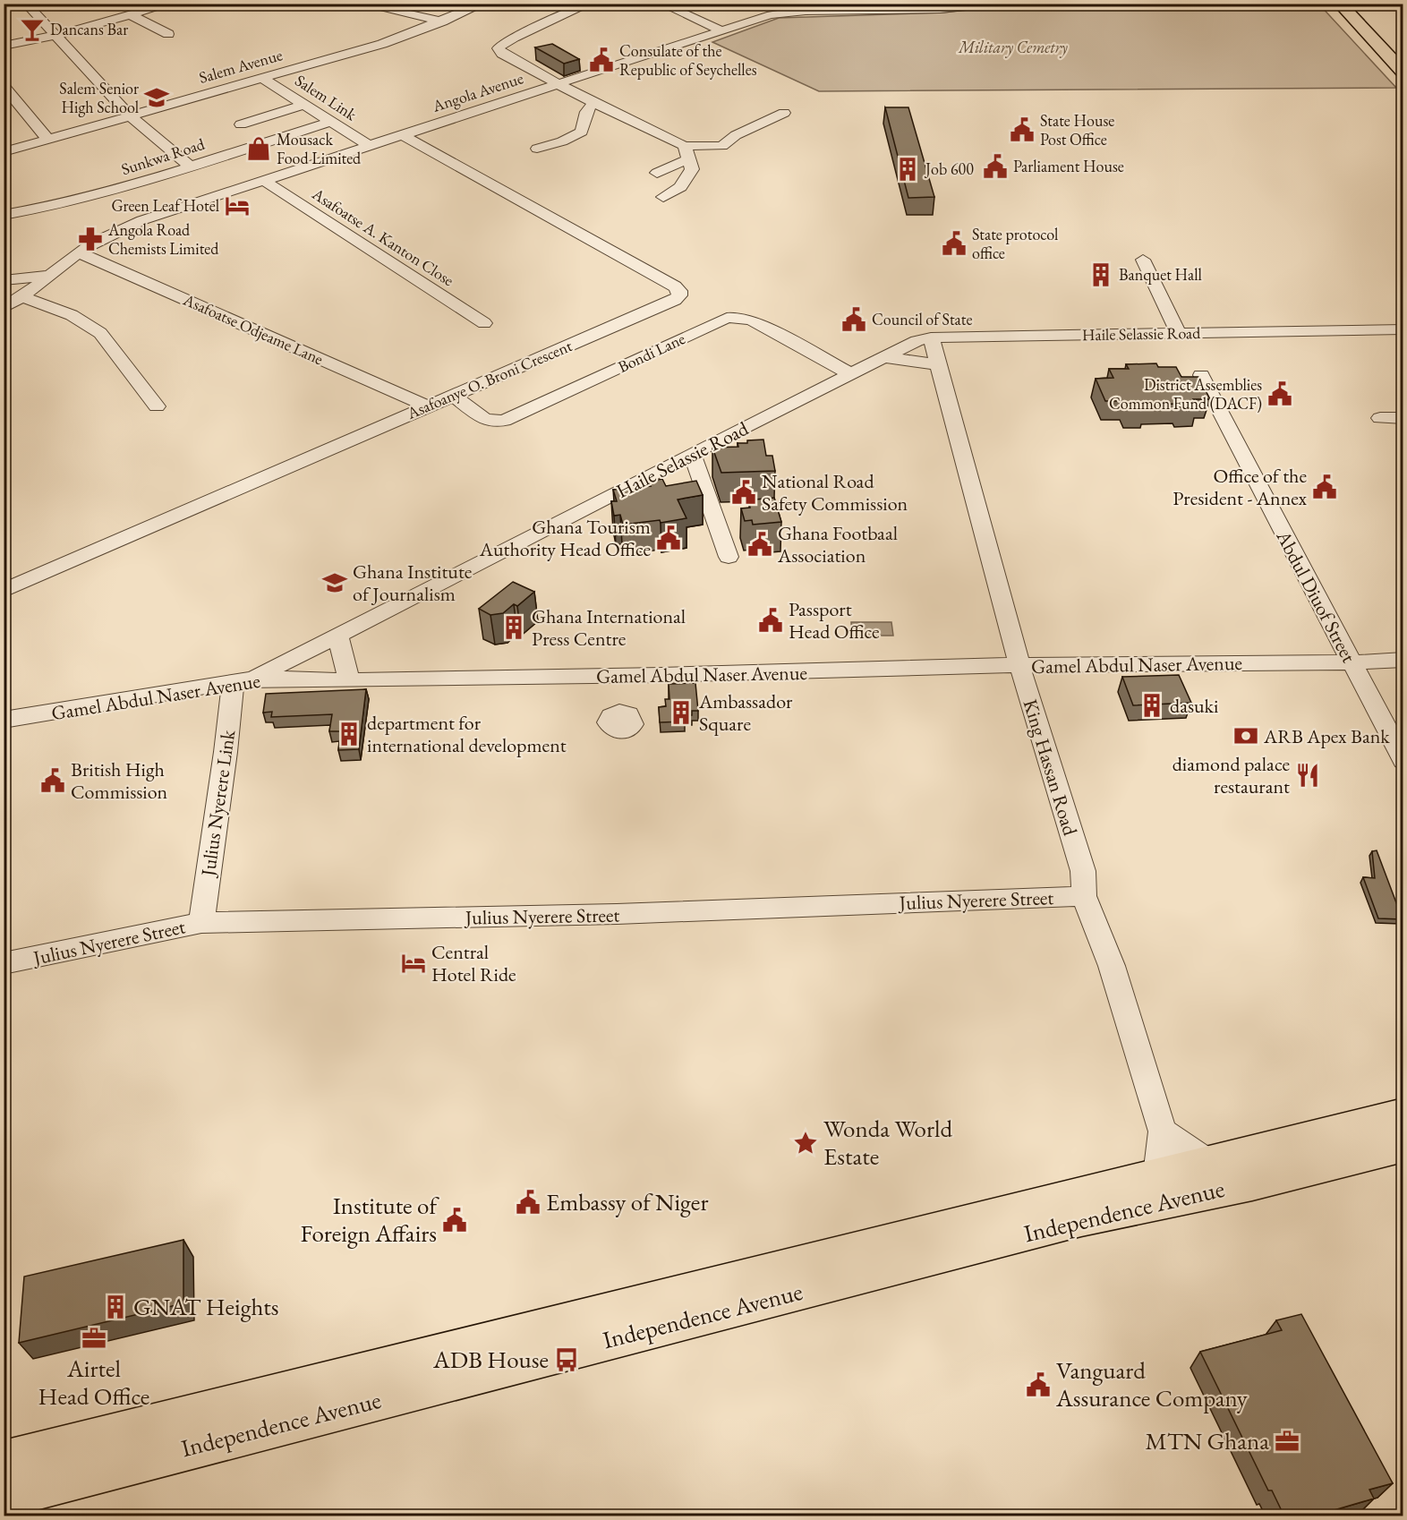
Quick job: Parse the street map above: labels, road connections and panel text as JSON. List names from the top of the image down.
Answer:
{
  "streets": {
    "main road": ["Independence Avenue"],
    "street": [
      "Salem Avenue",
      "Angola Avenue",
      "Salem Link",
      "Sunkwa Road",
      "Asafoatse A. Kanton Close",
      "Asafoatse Odjeame Lane",
      "Haile Selassie Road",
      "Bondi Lane",
      "Asafoanye O. Broni Crescent",
      "Abdul Diuof Street",
      "Gamel Abdul Naser Avenue",
      "King Hassan Road",
      "Julius Nyerere Link",
      "Julius Nyerere Street"
    ]
  },
  "crossings": [
    ["Salem Avenue", "Salem Link"],
    ["Angola Avenue", "Salem Link"],
    ["Angola Avenue", "Asafoatse A. Kanton Close"],
    ["Angola Avenue", "Asafoatse Odjeame Lane"],
    ["Angola Avenue", "Asafoanye O. Broni Crescent"],
    ["Salem Link", "Sunkwa Road"],
    ["Asafoatse Odjeame Lane", "Asafoanye O. Broni Crescent"],
    ["Haile Selassie Road", "Bondi Lane"],
    ["Haile Selassie Road", "Gamel Abdul Naser Avenue"],
    ["Haile Selassie Road", "King Hassan Road"],
    ["Haile Selassie Road", "Julius Nyerere Link"],
    ["Bondi Lane", "Asafoanye O. Broni Crescent"],
    ["Abdul Diuof Street", "Gamel Abdul Naser Avenue"],
    ["Gamel Abdul Naser Avenue", "King Hassan Road"],
    ["Gamel Abdul Naser Avenue", "Julius Nyerere Link"],
    ["King Hassan Road", "Julius Nyerere Street"],
    ["King Hassan Road", "Independence Avenue"],
    ["Julius Nyerere Link", "Julius Nyerere Street"]
  ],
  "parks": ["Military Cemetry"],
  "places": {
    "bar": ["Dancans Bar"],
    "public building": [
      "Consulate of the Republic of Seychelles",
      "State House Post Office",
      "Parliament House",
      "State protocol office",
      "Council of State",
      "District Assemblies Common Fund (DACF)",
      "Office of the President - Annex",
      "National Road Safety Commission",
      "Ghana Tourism Authority Head Office",
      "Ghana Footbaal Association",
      "Passport Head Office",
      "British High Commission",
      "Embassy of Niger",
      "Institute of Foreign Affairs",
      "Vanguard Assurance Company"
    ],
    "school or university": ["Salem Senior High School", "Ghana Institute of Journalism"],
    "shop": ["Mousack Food Limited"],
    "building": [
      "Job 600",
      "Banquet Hall",
      "Ghana International Press Centre",
      "dasuki",
      "Ambassador Square",
      "department for international development",
      "GNAT Heights"
    ],
    "hotel": ["Green Leaf Hotel", "Central Hotel Ride"],
    "pharmacy": ["Angola Road Chemists Limited"],
    "bank": ["ARB Apex Bank"],
    "restaurant": ["diamond palace restaurant"],
    "place": ["Wonda World Estate"],
    "office": ["Airtel Head Office", "MTN Ghana"],
    "bus stop": ["ADB House"]
  }
}
